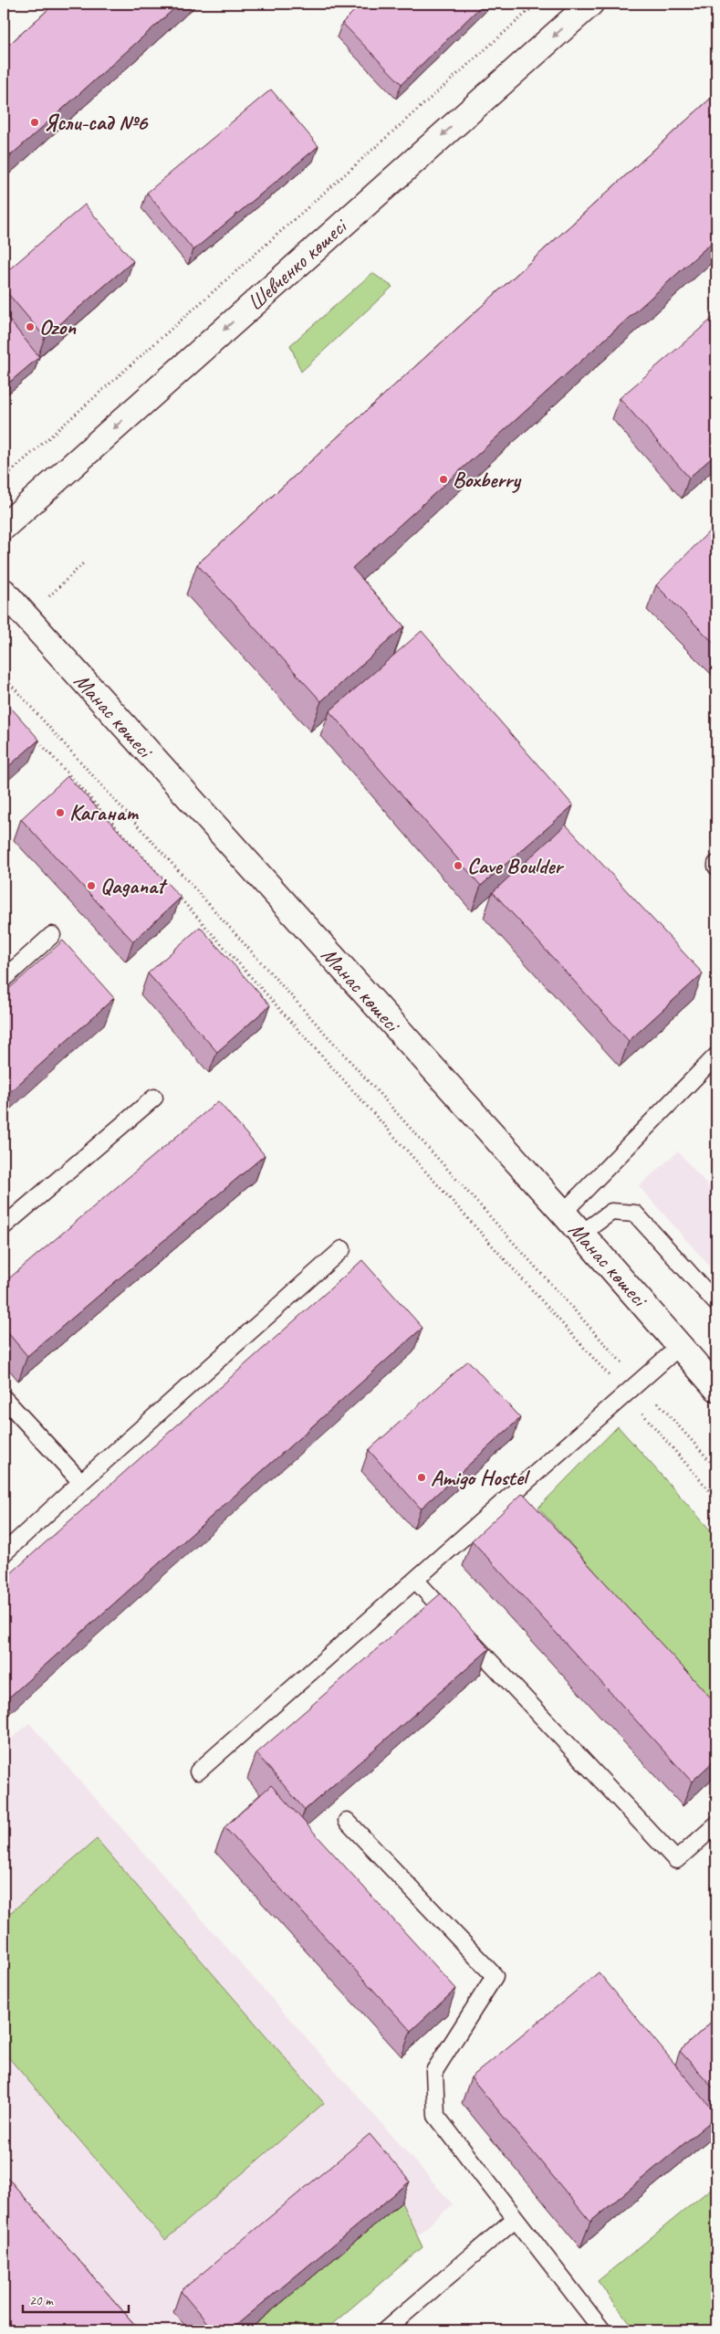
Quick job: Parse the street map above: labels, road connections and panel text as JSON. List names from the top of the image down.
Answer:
{
  "streets": {
    "street": ["Шевченко көшесі", "Манас көшесі"]
  },
  "one_way": ["Шевченко көшесі"],
  "places": [
    "Ясли-сад №6",
    "Ozon",
    "Boxberry",
    "Каганат",
    "Cave Boulder",
    "Qaganat",
    "Amigo Hostel"
  ],
  "scale_bar": "20 m"
}
